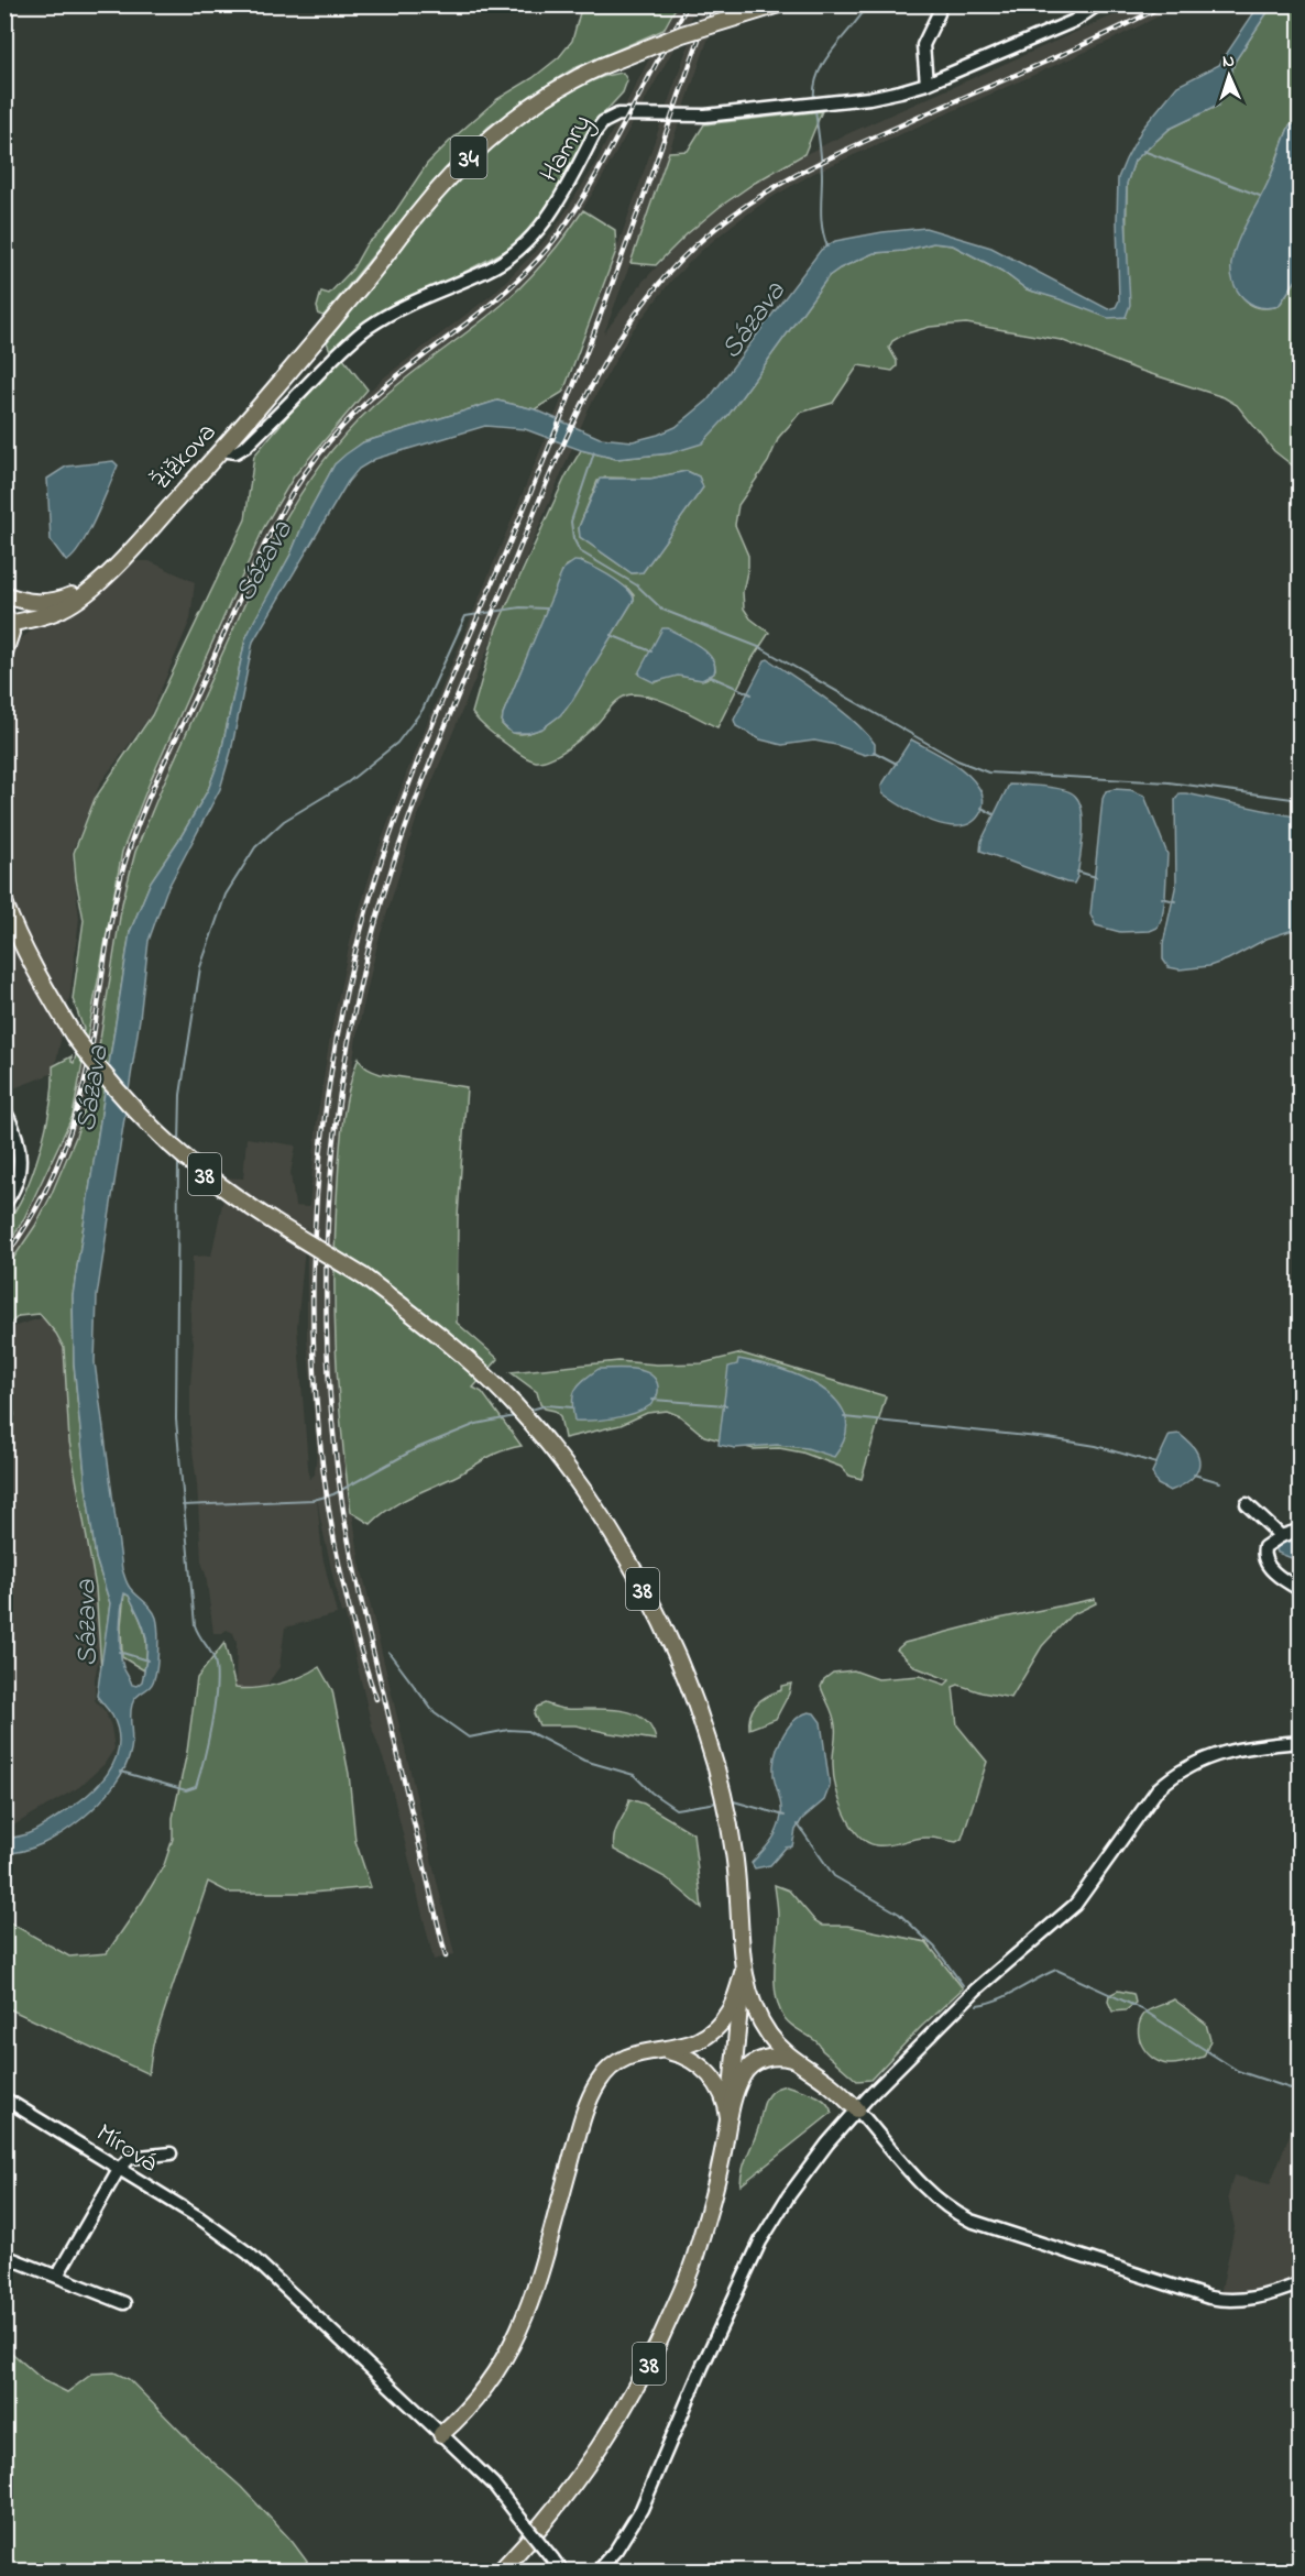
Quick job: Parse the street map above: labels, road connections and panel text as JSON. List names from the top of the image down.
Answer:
{
  "streets": {
    "main road": ["34", "Žižkova", "38"],
    "street": ["Hamry", "Mírová"]
  },
  "crossings": [
    ["Hamry", "Žižkova"],
    ["34", "Žižkova"]
  ],
  "water": ["Sázava"],
  "north": "top"
}
